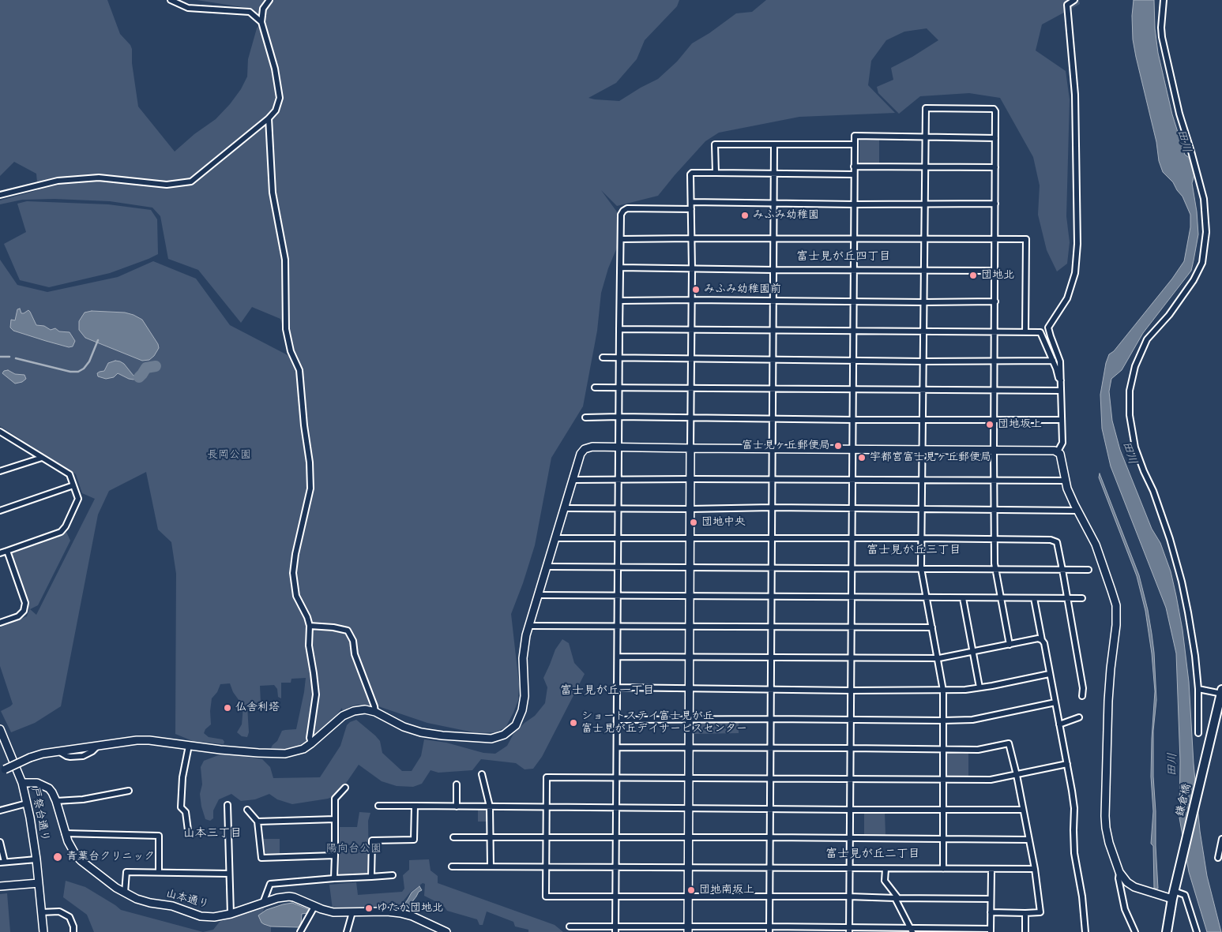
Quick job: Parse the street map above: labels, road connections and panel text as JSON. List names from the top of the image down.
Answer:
{
  "streets": {
    "main road": ["鎌倉橋"],
    "street": ["戸祭台通り", "山本通り"]
  },
  "crossings": [
    ["戸祭台通り", "山本通り"]
  ],
  "districts": [
    "富士見が丘四丁目",
    "富士見が丘三丁目",
    "富士見が丘一丁目",
    "山本三丁目",
    "富士見が丘二丁目"
  ],
  "water": ["田川"],
  "parks": ["長岡公園", "陽向台公園"],
  "places": [
    "みふみ幼稚園",
    "団地北",
    "みふみ幼稚園前",
    "団地坂上",
    "富士見ヶ丘郵便局",
    "宇都宮富士見ヶ丘郵便局",
    "団地中央",
    "仏舎利塔",
    "ショートステイ富士見が丘 富士見が丘デイサービスセンター",
    "青葉台クリニック",
    "団地南坂上",
    "ゆたか団地北"
  ]
}
